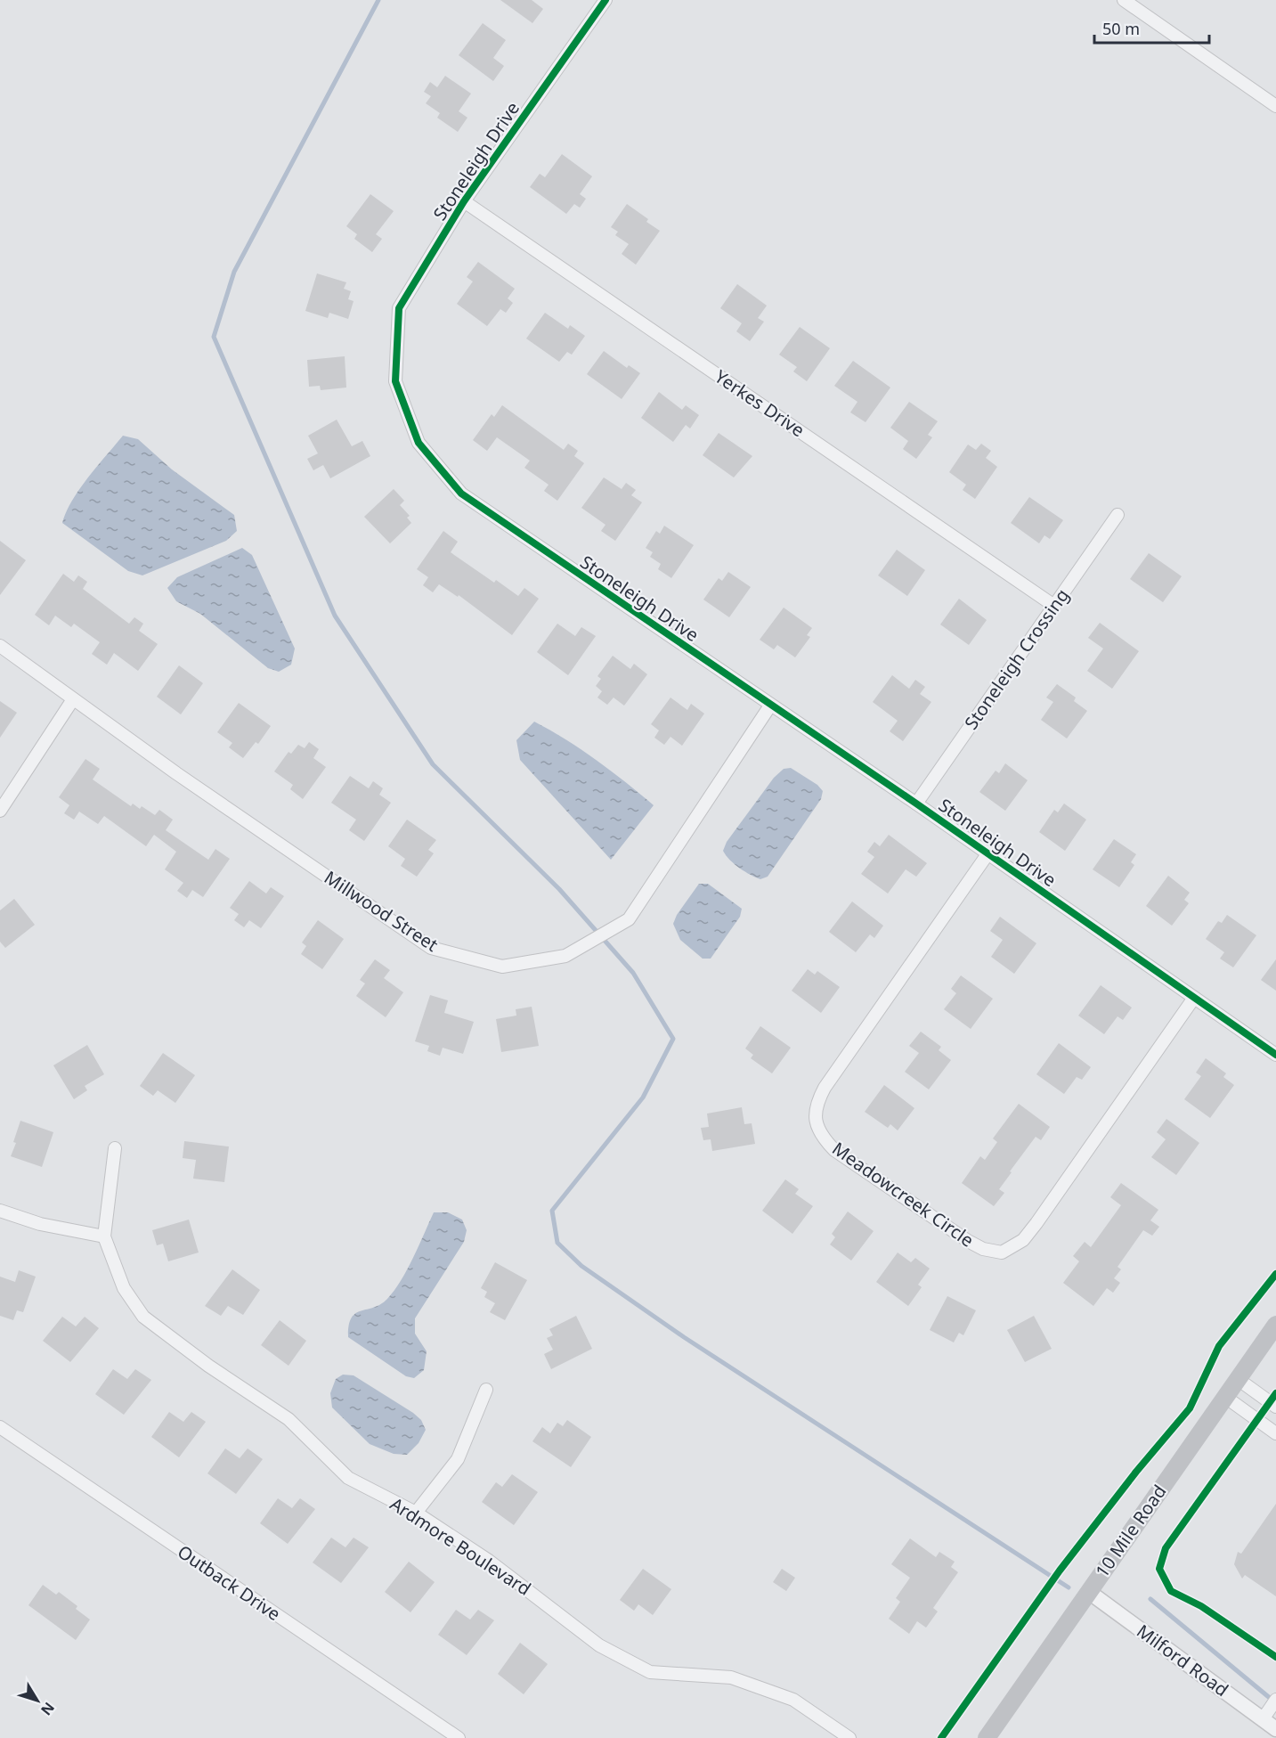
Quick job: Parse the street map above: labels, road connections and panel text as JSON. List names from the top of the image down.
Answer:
{
  "streets": {
    "main road": ["10 Mile Road"],
    "street": [
      "Stoneleigh Drive",
      "Yerkes Drive",
      "Stoneleigh Crossing",
      "Millwood Street",
      "Meadowcreek Circle",
      "Ardmore Boulevard",
      "Outback Drive",
      "Milford Road"
    ]
  },
  "crossings": [
    ["Stoneleigh Drive", "Yerkes Drive"],
    ["Stoneleigh Drive", "Stoneleigh Crossing"],
    ["Stoneleigh Drive", "Millwood Street"],
    ["Stoneleigh Drive", "Meadowcreek Circle"],
    ["Yerkes Drive", "Stoneleigh Crossing"],
    ["10 Mile Road", "Milford Road"]
  ],
  "scale_bar": "50 m",
  "north": "bottom right"
}
